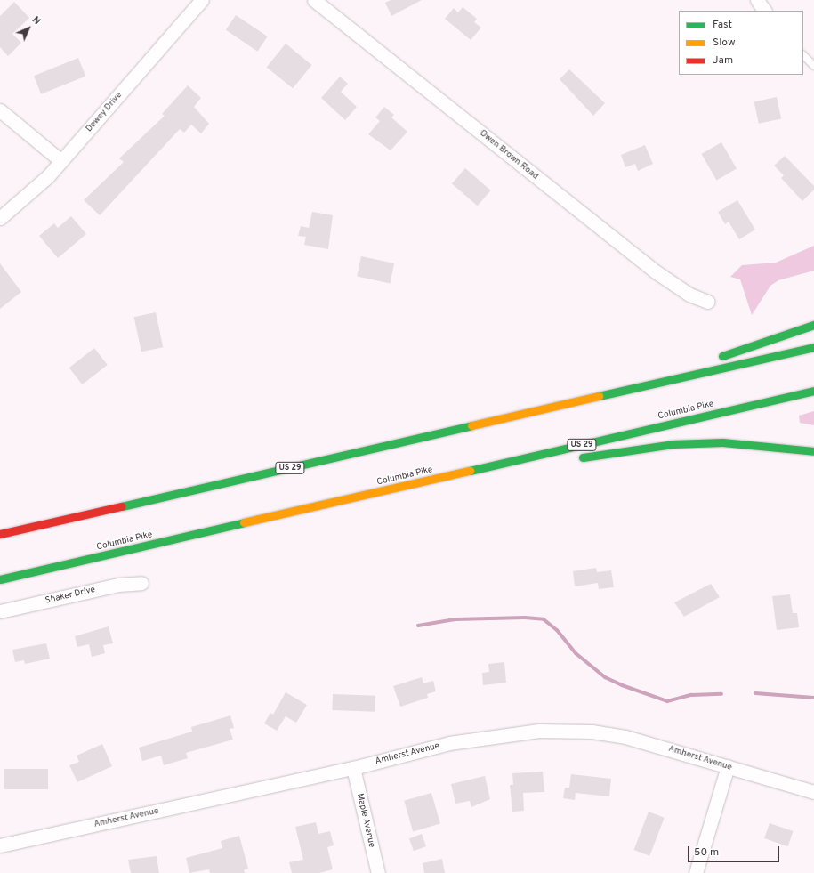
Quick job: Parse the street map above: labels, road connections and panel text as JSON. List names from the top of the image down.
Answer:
{
  "streets": {
    "highway": ["Columbia Pike", "US 29"],
    "street": [
      "Dewey Drive",
      "Owen Brown Road",
      "Shaker Drive",
      "Amherst Avenue",
      "Maple Avenue"
    ]
  },
  "crossings": [
    ["Amherst Avenue", "Maple Avenue"]
  ],
  "legend": ["Fast", "Slow", "Jam"],
  "scale_bar": "50 m",
  "north": "top right"
}
